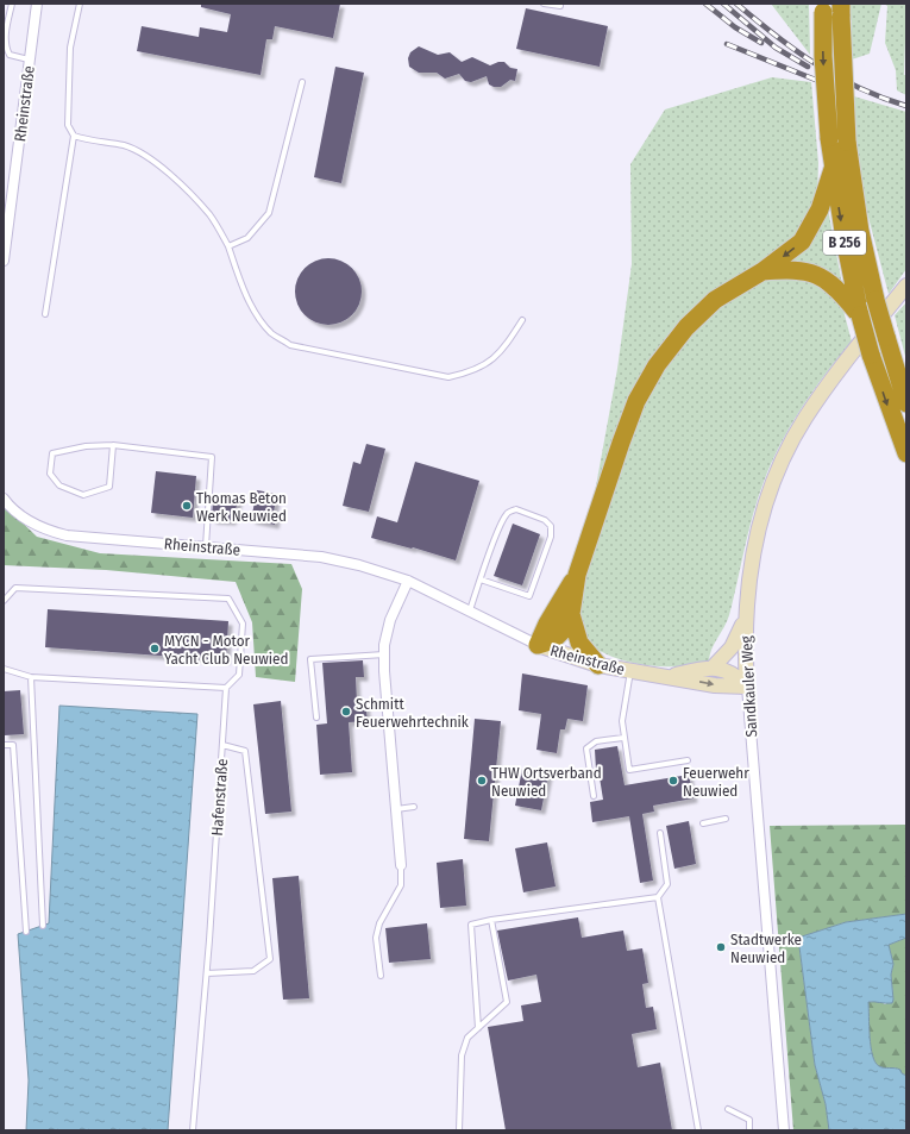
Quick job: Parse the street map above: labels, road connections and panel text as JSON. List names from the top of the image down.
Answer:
{
  "streets": {
    "highway": ["B 256"],
    "street": ["Rheinstraße", "Sandkauler Weg"],
    "lane": ["Hafenstraße"]
  },
  "crossings": [
    ["Rheinstraße", "Sandkauler Weg"]
  ],
  "places": [
    "Thomas Beton Werk Neuwied",
    "MYCN - Motor Yacht Club Neuwied",
    "Schmitt Feuerwehrtechnik",
    "THW Ortsverband Neuwied",
    "Feuerwehr Neuwied",
    "Stadtwerke Neuwied"
  ]
}
